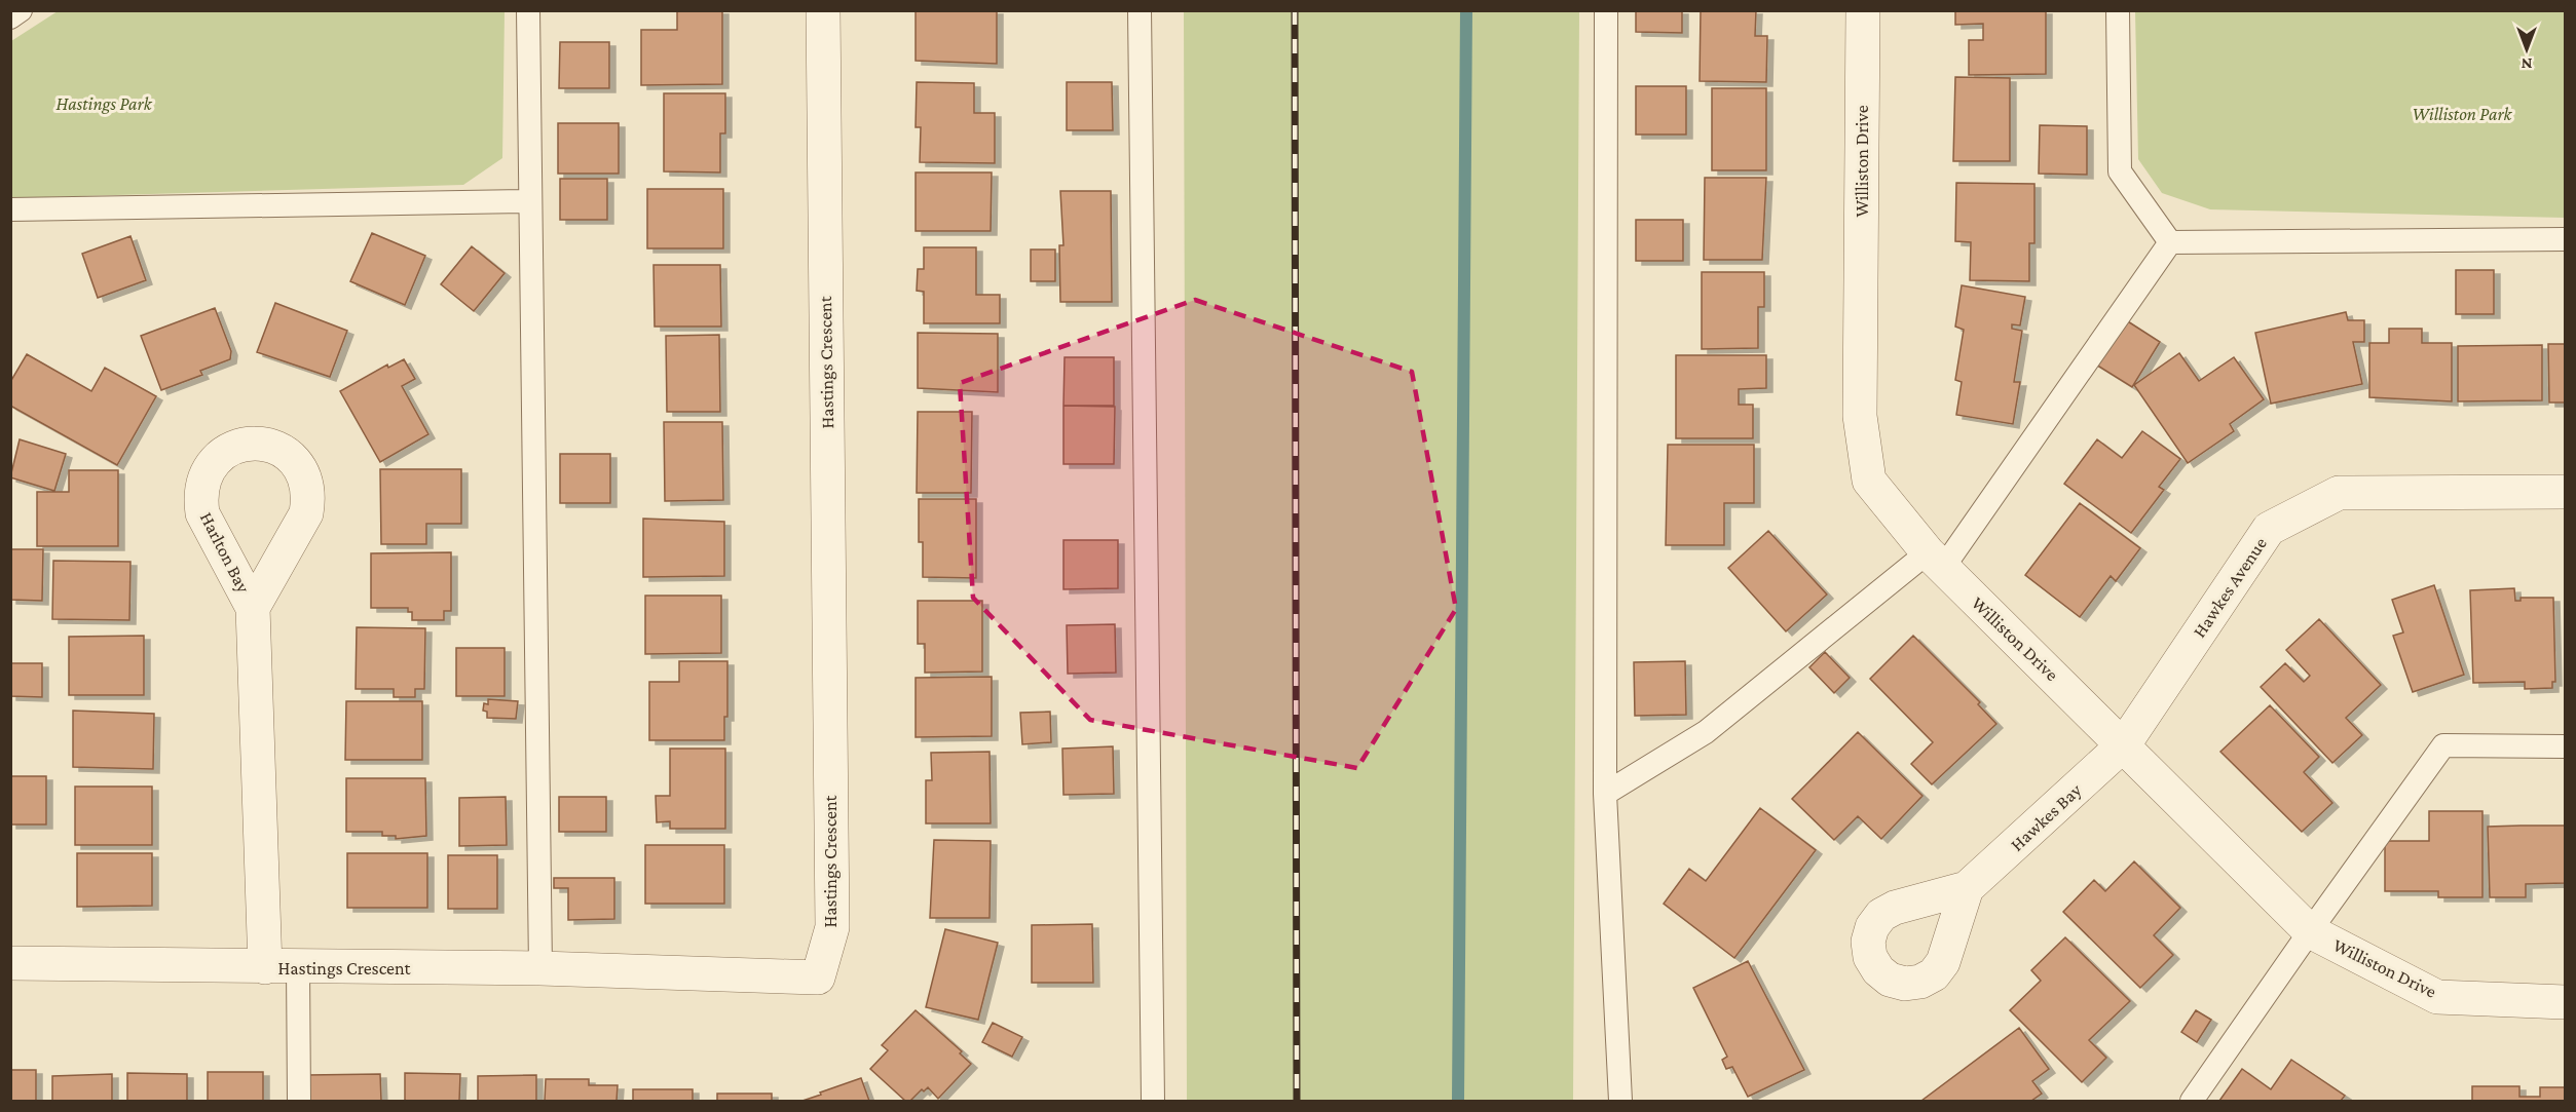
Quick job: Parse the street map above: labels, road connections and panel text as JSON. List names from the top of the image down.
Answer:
{
  "streets": {
    "street": [
      "Williston Drive",
      "Hastings Crescent",
      "Harlton Bay",
      "Hawkes Avenue",
      "Hawkes Bay"
    ]
  },
  "crossings": [
    ["Williston Drive", "Hawkes Avenue"],
    ["Williston Drive", "Hawkes Bay"],
    ["Hastings Crescent", "Harlton Bay"],
    ["Hawkes Avenue", "Hawkes Bay"]
  ],
  "parks": ["Hastings Park", "Williston Park"],
  "north": "bottom"
}
